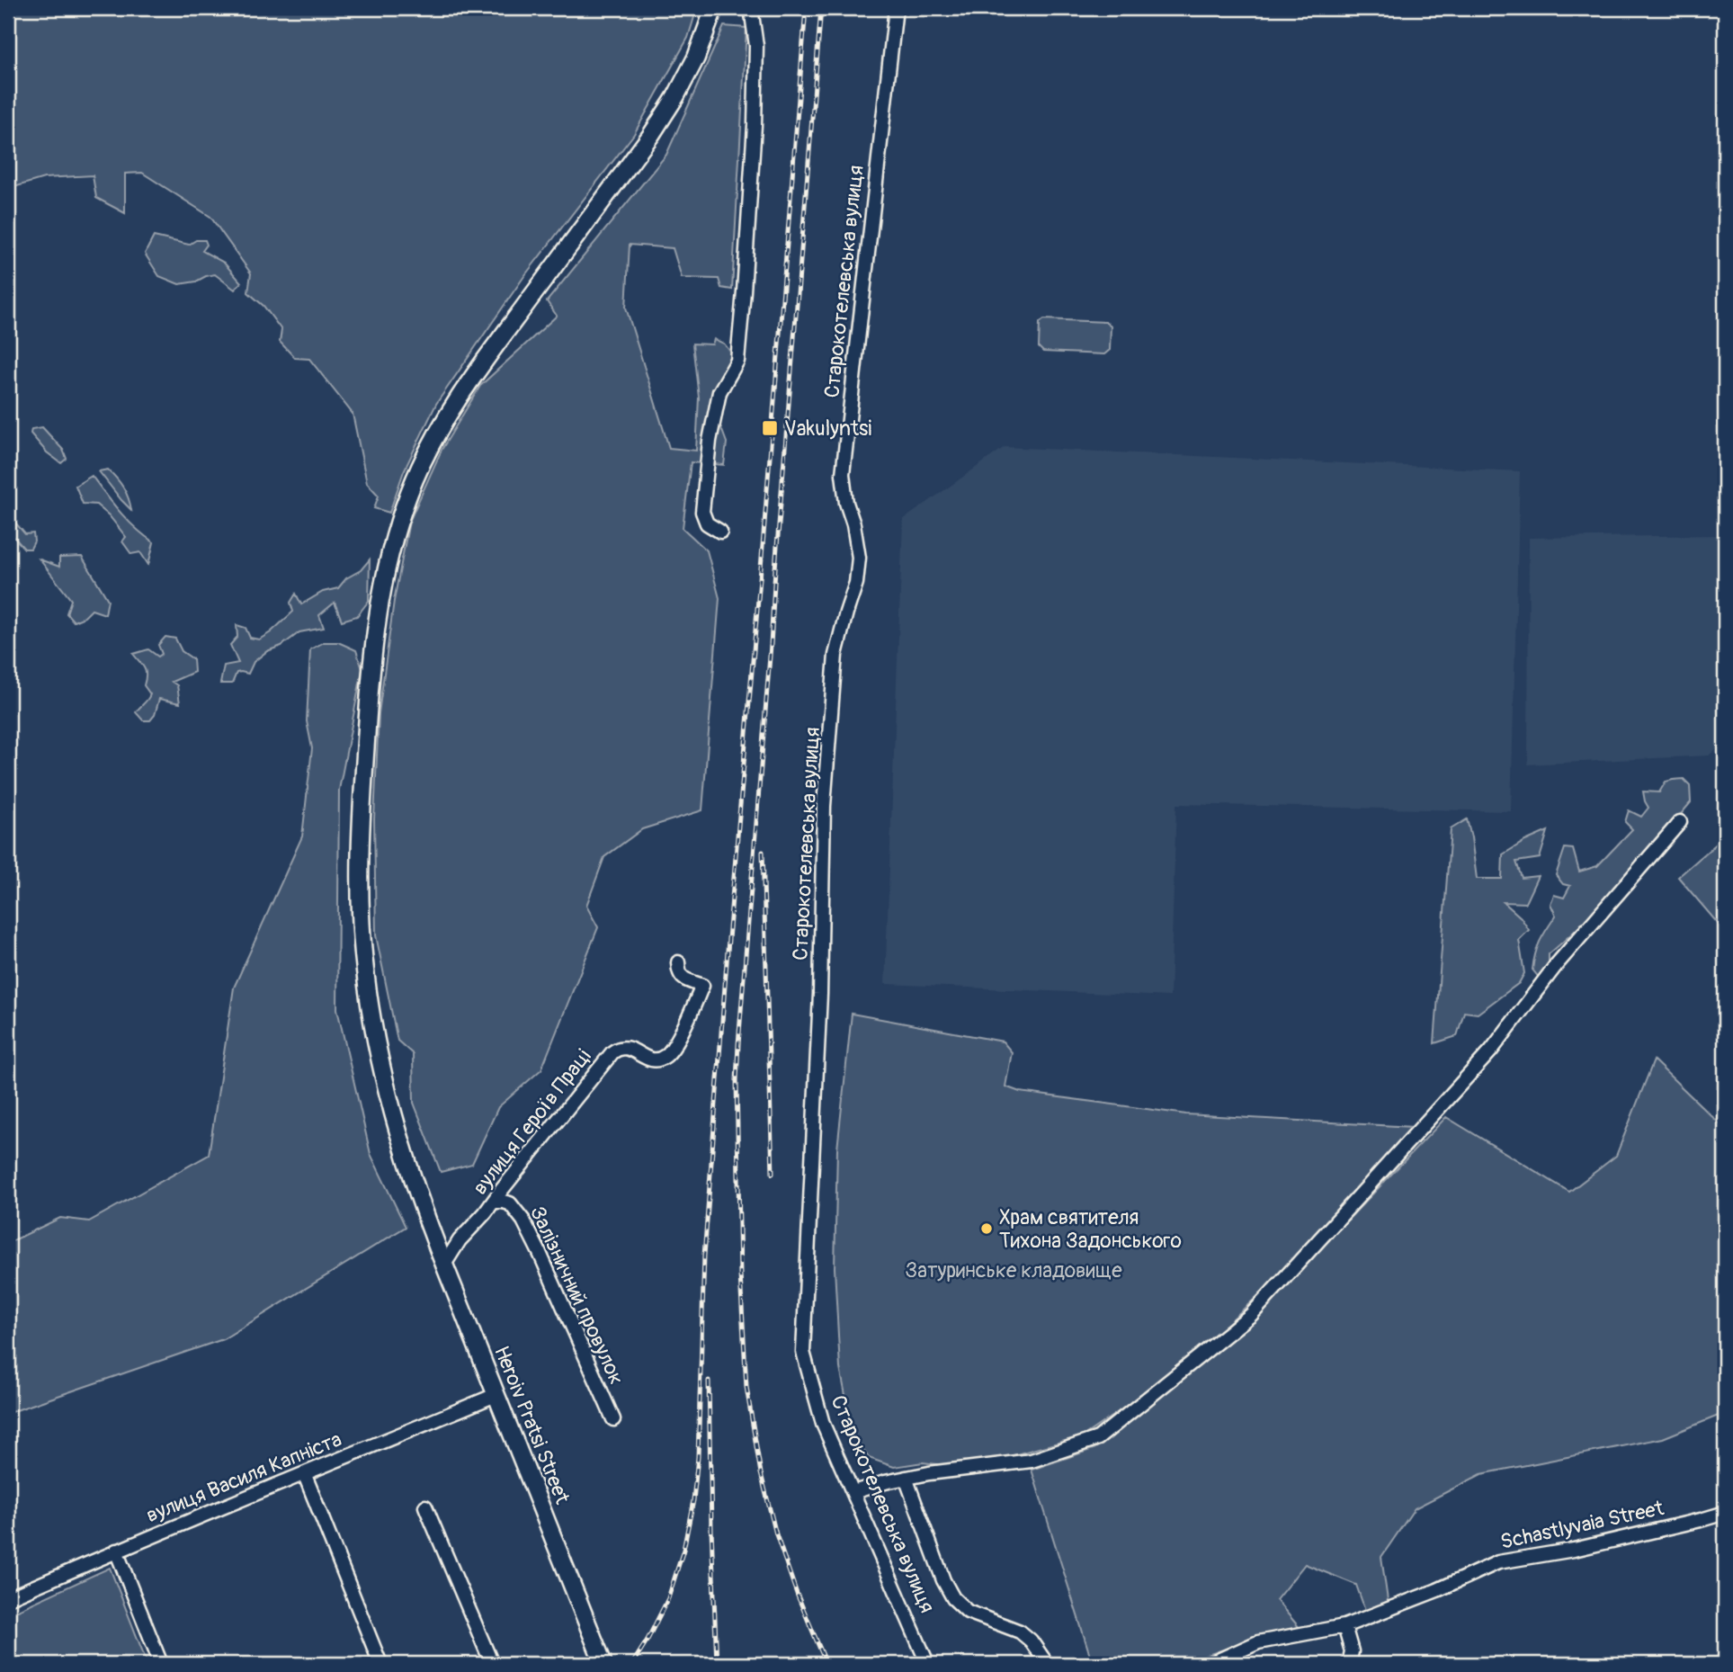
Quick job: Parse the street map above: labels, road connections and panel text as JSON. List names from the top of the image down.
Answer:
{
  "streets": {
    "main road": ["Heroiv Pratsi Street"],
    "street": [
      "Старокотелевська вулиця",
      "вулиця Героїв Праці",
      "Залізничний провулок",
      "вулиця Василя Капніста",
      "Schastlyvaia Street"
    ]
  },
  "crossings": [
    ["вулиця Героїв Праці", "Залізничний провулок"],
    ["вулиця Героїв Праці", "Heroiv Pratsi Street"],
    ["Heroiv Pratsi Street", "вулиця Василя Капніста"]
  ],
  "parks": ["Затуринське кладовище"],
  "places": {
    "transit": ["Vakulyntsi"],
    "other": ["Храм святителя Тихона Задонського"]
  }
}
